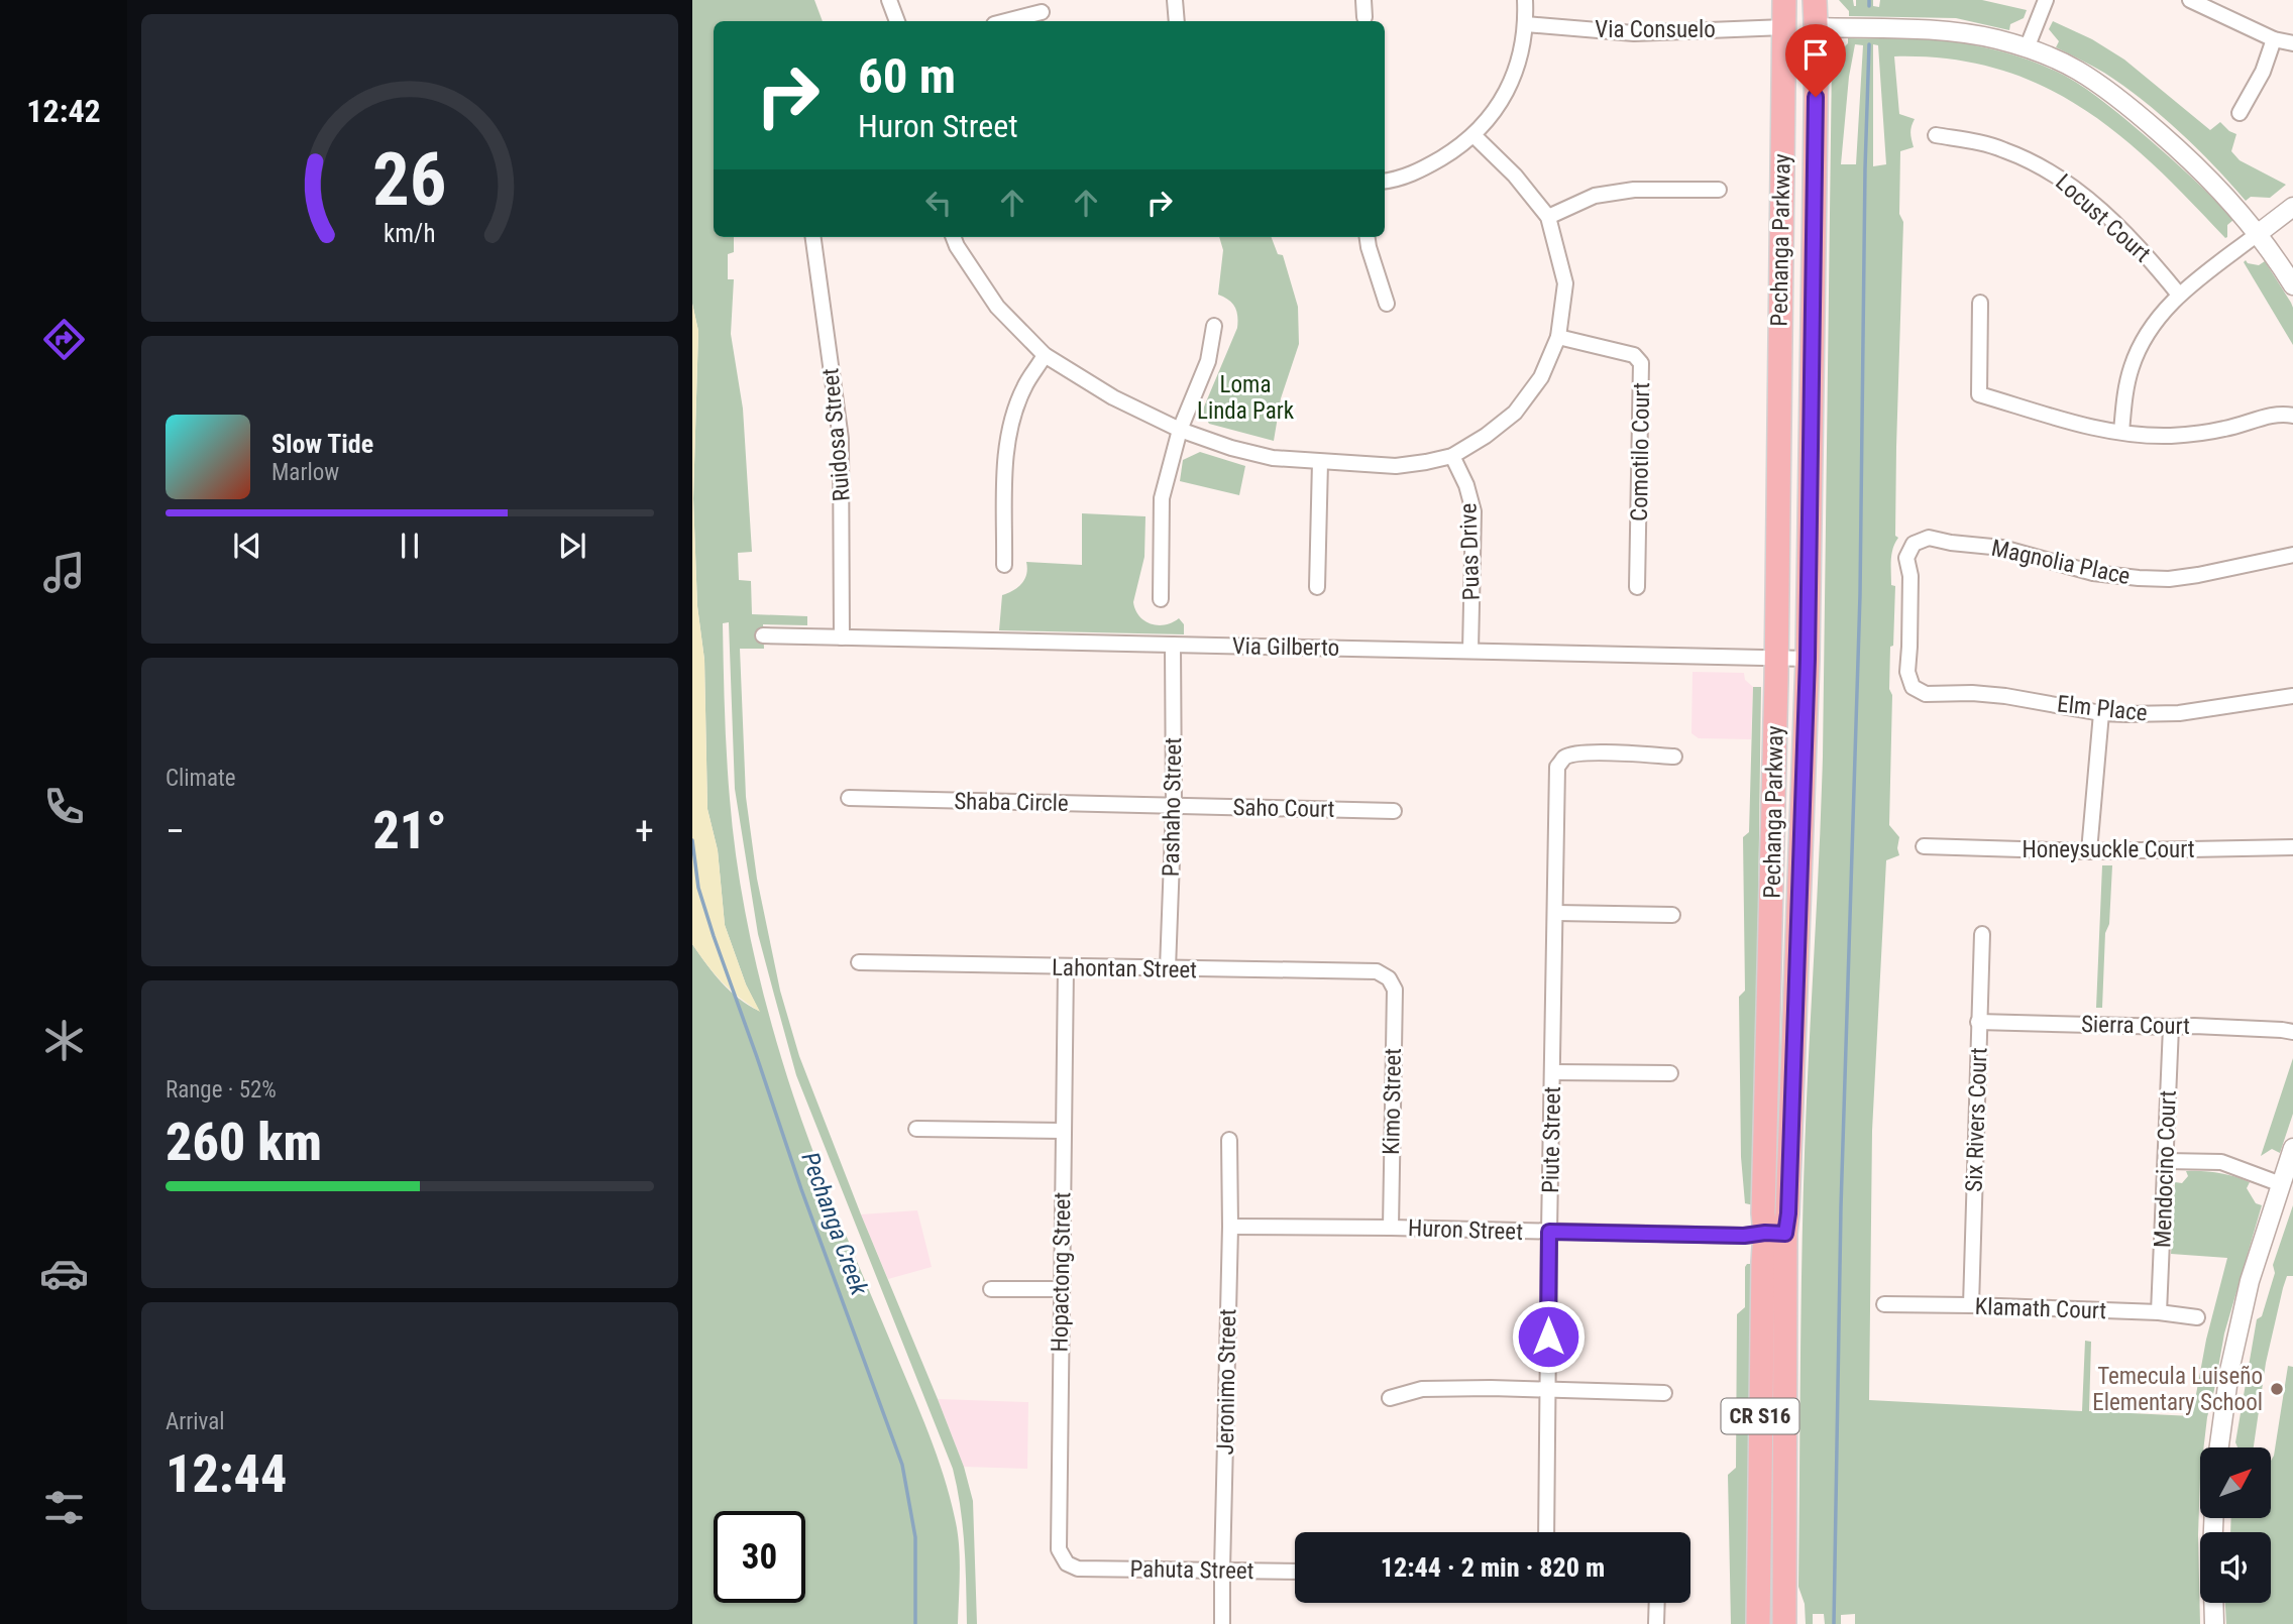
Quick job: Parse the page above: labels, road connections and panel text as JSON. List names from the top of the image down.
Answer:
{
  "streets": {
    "main road": ["Pechanga Parkway", "CR S16"],
    "street": [
      "Via Consuelo",
      "Locust Court",
      "Ruidosa Street",
      "Comotilo Court",
      "Puas Drive",
      "Magnolia Place",
      "Via Gilberto",
      "Elm Place",
      "Shaba Circle",
      "Pashaho Street",
      "Saho Court",
      "Honeysuckle Court",
      "Lahontan Street",
      "Sierra Court",
      "Kimo Street",
      "Six Rivers Court",
      "Piute Street",
      "Mendocino Court",
      "Huron Street",
      "Hopactong Street",
      "Klamath Court",
      "Jeronimo Street",
      "Pahuta Street"
    ]
  },
  "crossings": [
    ["Via Consuelo", "Pechanga Parkway"],
    ["Pechanga Parkway", "Via Gilberto"],
    ["Pechanga Parkway", "Huron Street"],
    ["Ruidosa Street", "Via Gilberto"],
    ["Puas Drive", "Via Gilberto"],
    ["Magnolia Place", "Elm Place"],
    ["Via Gilberto", "Pashaho Street"],
    ["Shaba Circle", "Pashaho Street"],
    ["Shaba Circle", "Saho Court"],
    ["Pashaho Street", "Saho Court"],
    ["Pashaho Street", "Lahontan Street"],
    ["Lahontan Street", "Kimo Street"],
    ["Lahontan Street", "Hopactong Street"],
    ["Sierra Court", "Six Rivers Court"],
    ["Sierra Court", "Mendocino Court"],
    ["Kimo Street", "Huron Street"],
    ["Six Rivers Court", "Klamath Court"],
    ["Piute Street", "Huron Street"],
    ["Mendocino Court", "Klamath Court"],
    ["Huron Street", "Jeronimo Street"],
    ["Hopactong Street", "Pahuta Street"],
    ["Jeronimo Street", "Pahuta Street"]
  ],
  "water": ["Pechanga Creek"],
  "parks": ["Loma Linda Park"],
  "places": ["Temecula Luiseño Elementary School"],
  "north": "top right",
  "page": {
    "tabs": "12:42",
    "turn": ["60 m", "Huron Street"],
    "song": ["Slow Tide", "Marlow"],
    "tile": [
      "Climate",
      ["Range · 52%", "260 km"],
      ["Arrival", "12:44"]
    ],
    "heat": ["−", "21°", "+"],
    "limit": "30",
    "trip": "12:44 · 2 min · 820 m",
    "gauge": ["26", "km/h"]
  }
}
